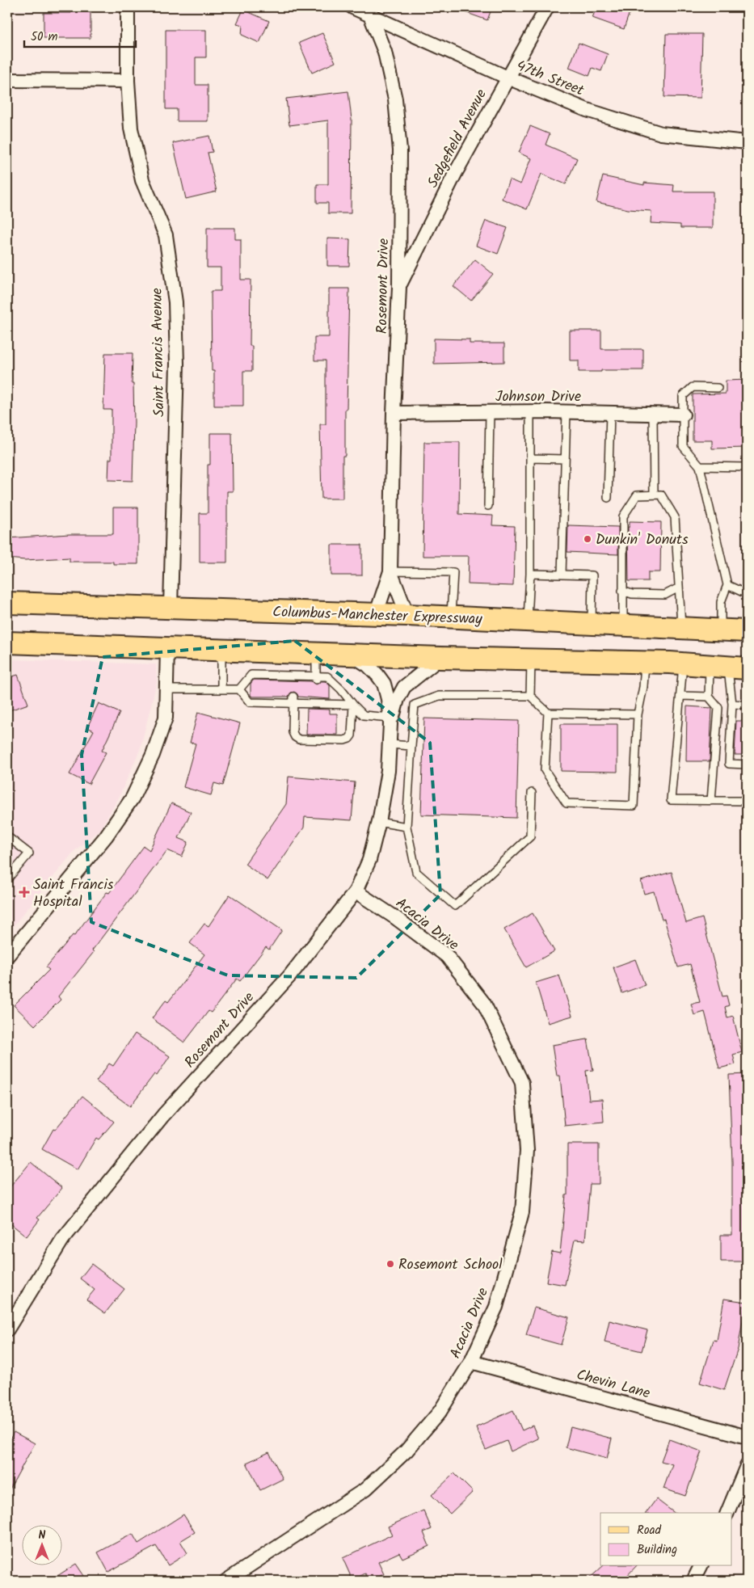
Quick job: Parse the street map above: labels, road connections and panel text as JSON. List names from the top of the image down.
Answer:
{
  "streets": {
    "main road": ["Columbus-Manchester Expressway"],
    "street": [
      "47th Street",
      "Sedgefield Avenue",
      "Rosemont Drive",
      "Saint Francis Avenue",
      "Johnson Drive",
      "Acacia Drive",
      "Chevin Lane"
    ]
  },
  "crossings": [
    ["47th Street", "Sedgefield Avenue"],
    ["47th Street", "Rosemont Drive"],
    ["Sedgefield Avenue", "Rosemont Drive"],
    ["Rosemont Drive", "Johnson Drive"],
    ["Rosemont Drive", "Columbus-Manchester Expressway"],
    ["Rosemont Drive", "Acacia Drive"],
    ["Saint Francis Avenue", "Columbus-Manchester Expressway"],
    ["Acacia Drive", "Chevin Lane"]
  ],
  "places": {
    "other": ["Dunkin' Donuts", "Rosemont School"],
    "health": ["Saint Francis Hospital"]
  },
  "legend": ["Road", "Building"],
  "scale_bar": "50 m",
  "north": "top"
}
